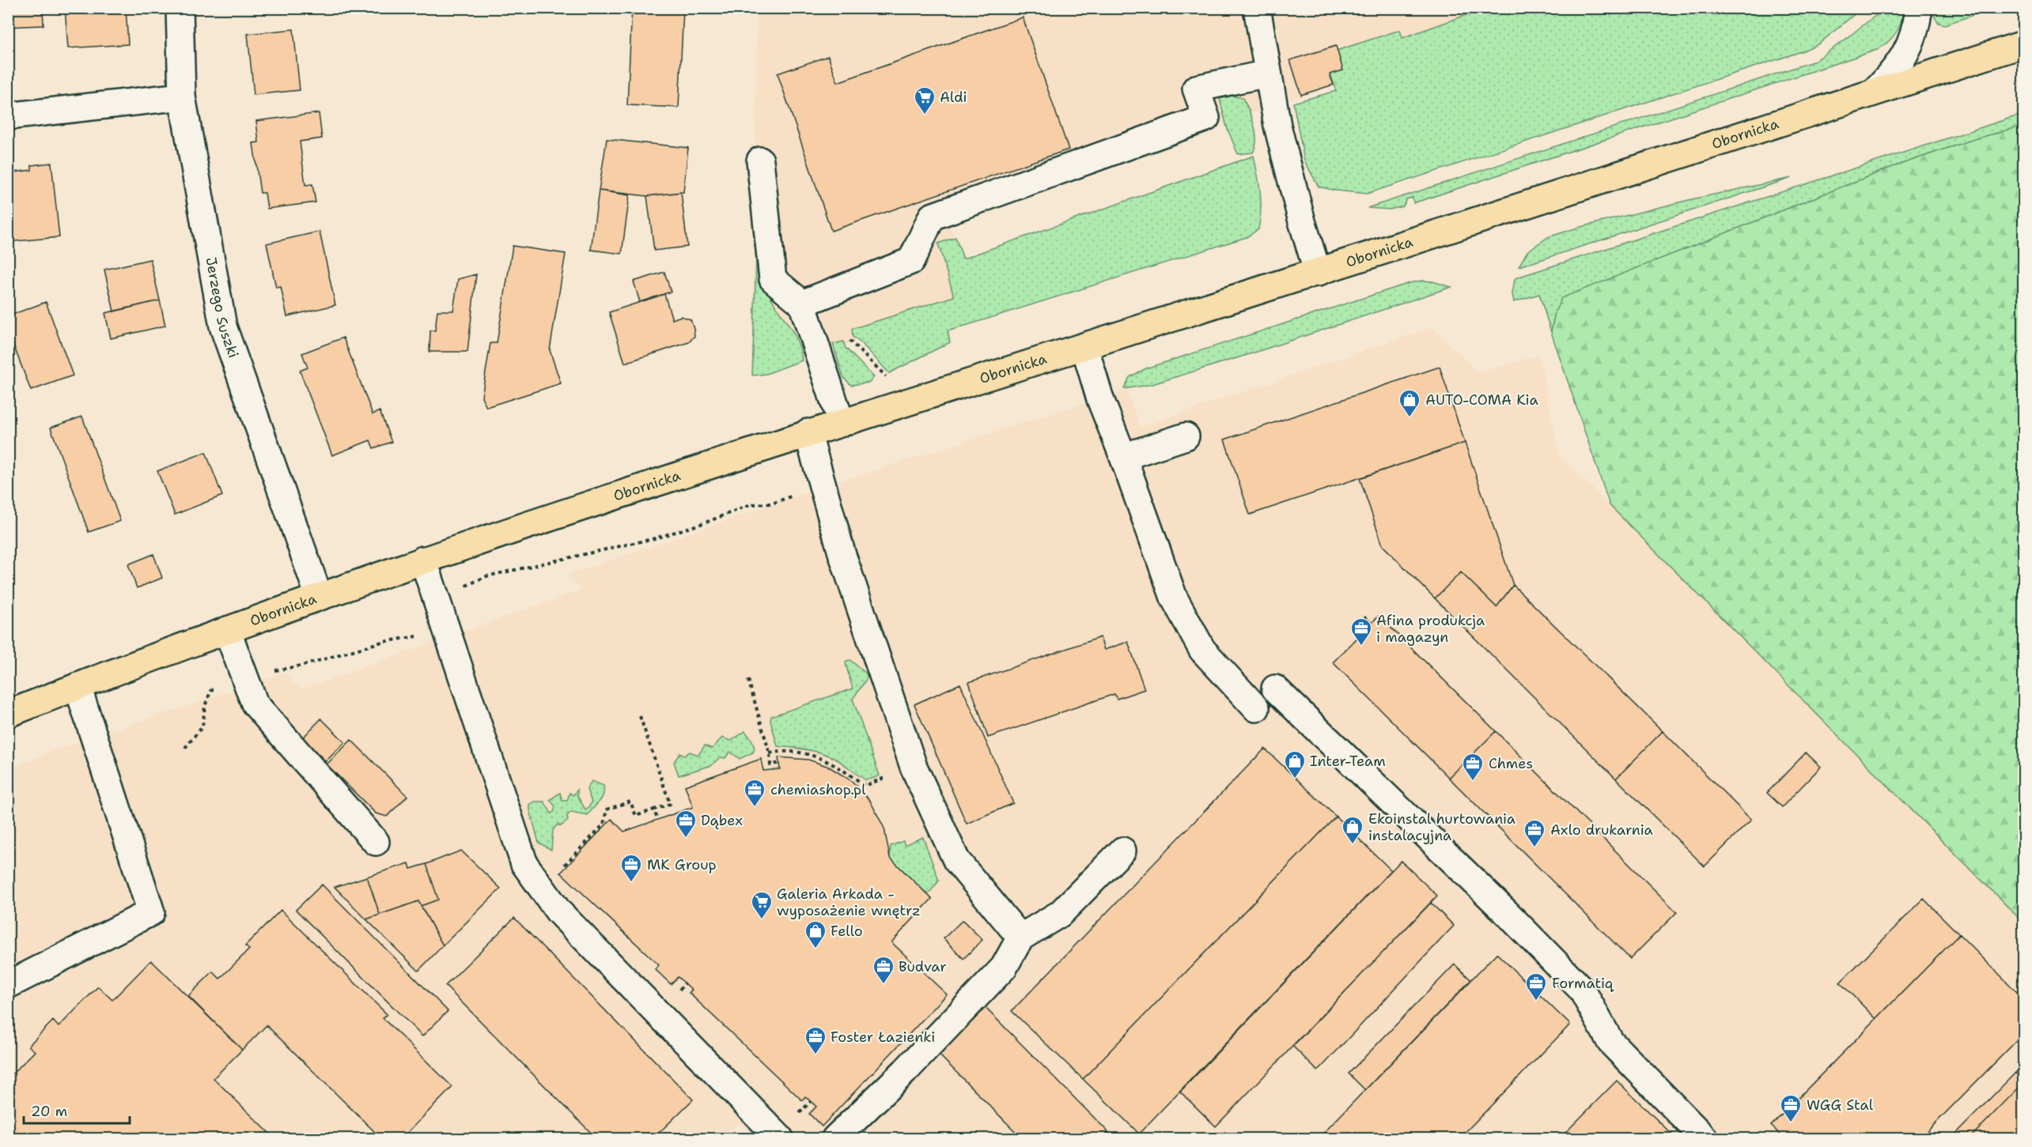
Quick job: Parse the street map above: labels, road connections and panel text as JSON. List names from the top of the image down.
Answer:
{
  "streets": {
    "main road": ["Obornicka"],
    "street": ["Jerzego Suszki"]
  },
  "crossings": [
    ["Obornicka", "Jerzego Suszki"]
  ],
  "places": {
    "supermarket": ["Aldi", "Galeria Arkada - wyposażenie wnętrz"],
    "shop": [
      "AUTO-COMA Kia",
      "Inter-Team",
      "Ekoinstal hurtowania instalacyjna",
      "Fello"
    ],
    "office": [
      "Afina produkcja i magazyn",
      "Chmes",
      "chemiashop.pl",
      "Dąbex",
      "Axlo drukarnia",
      "MK Group",
      "Budvar",
      "Formatiq",
      "Foster Łazienki",
      "WGG Stal"
    ]
  },
  "scale_bar": "20 m"
}
